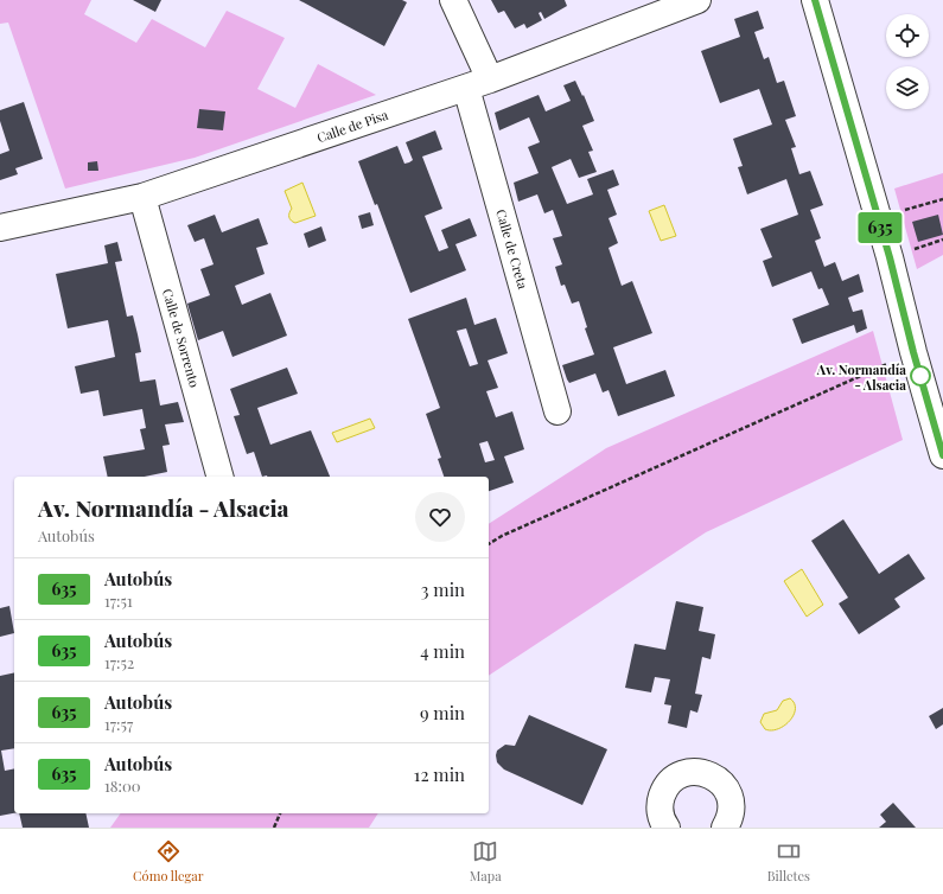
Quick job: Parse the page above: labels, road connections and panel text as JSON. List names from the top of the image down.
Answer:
{
  "streets": {
    "street": ["Calle de Pisa", "Calle de Creta", "Calle de Sorrento"]
  },
  "crossings": [
    ["Calle de Pisa", "Calle de Creta"],
    ["Calle de Pisa", "Calle de Sorrento"]
  ],
  "places": ["Av. Normandía - Alsacia"],
  "lines": ["bus line 635"],
  "page": {
    "on_map": "635",
    "heading": ["Av. Normandía - Alsacia", "Autobús"],
    "list": [
      {
        "mark": "635",
        "name": "Autobús",
        "note": "17:51",
        "value": "3 min"
      },
      {
        "mark": "635",
        "name": "Autobús",
        "note": "17:52",
        "value": "4 min"
      },
      {
        "mark": "635",
        "name": "Autobús",
        "note": "17:57",
        "value": "9 min"
      },
      {
        "mark": "635",
        "name": "Autobús",
        "note": "18:00",
        "value": "12 min"
      }
    ],
    "tabs": ["Cómo llegar", "Mapa", "Billetes"]
  }
}
